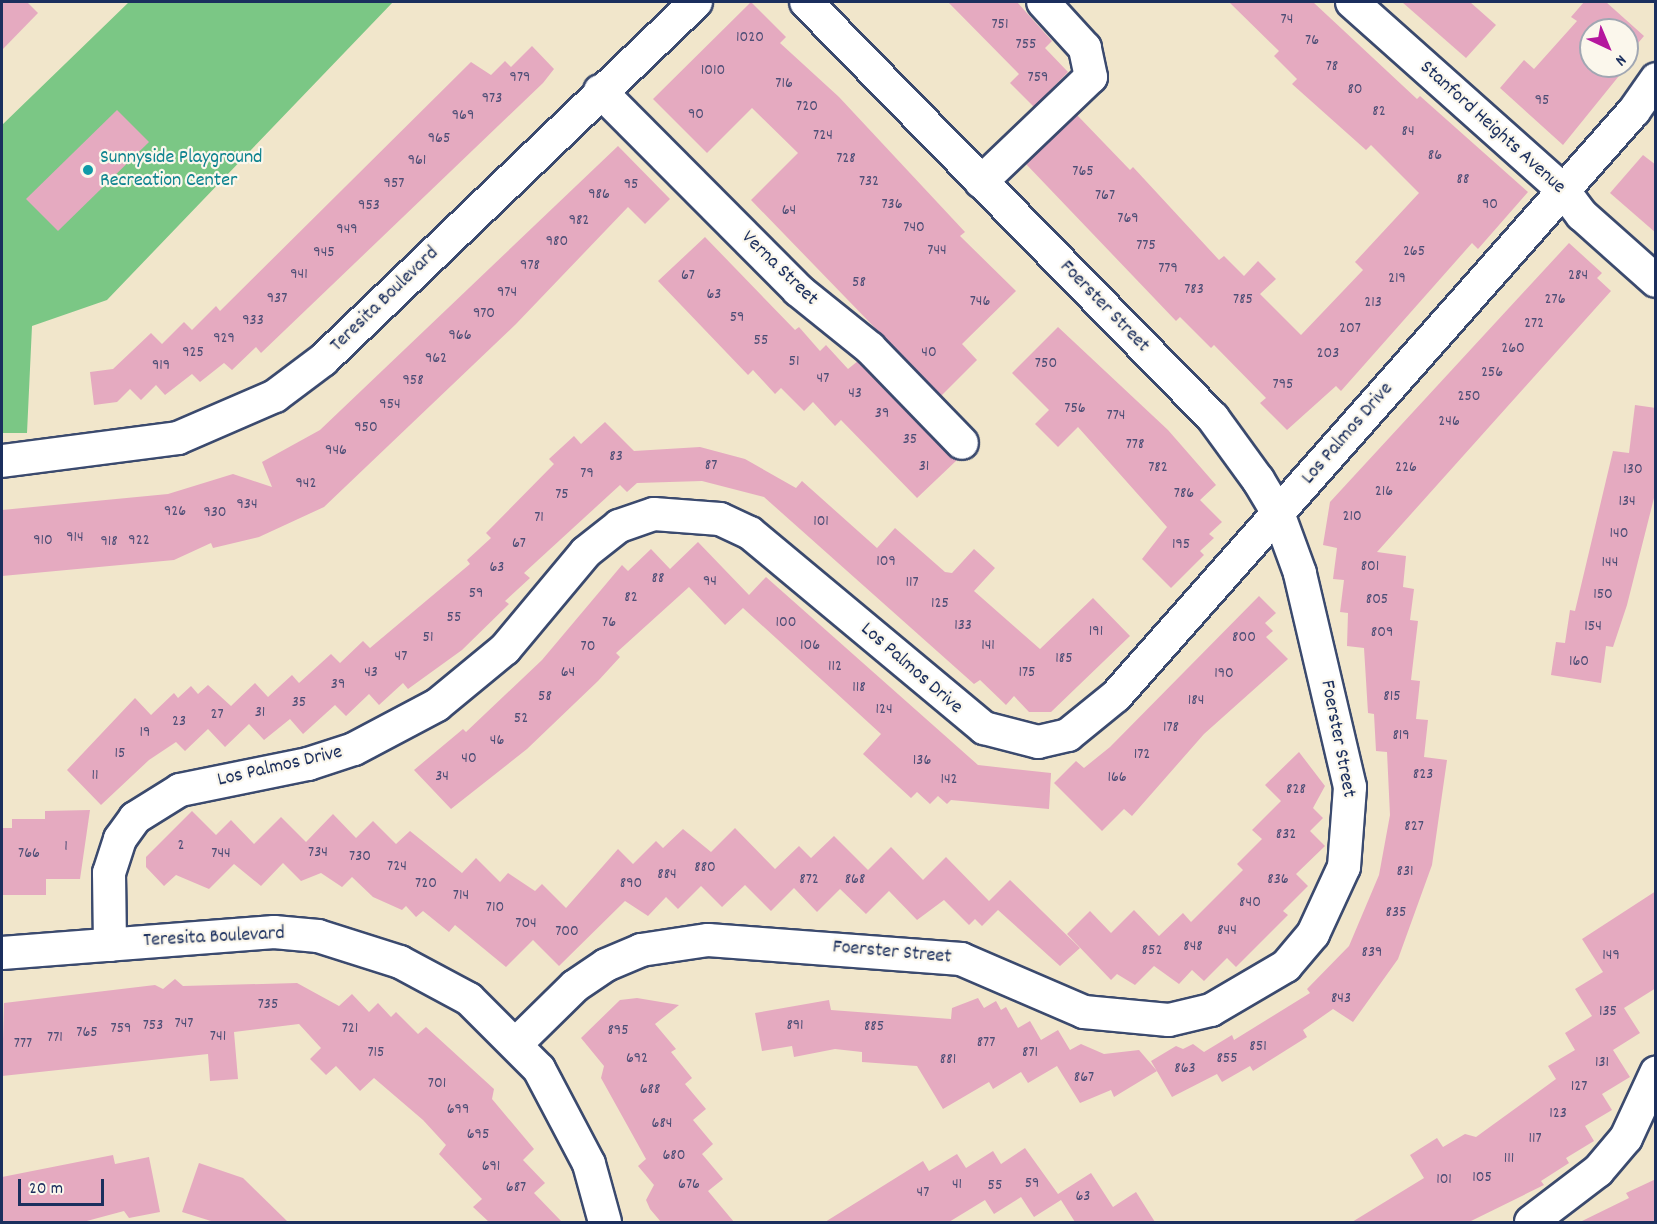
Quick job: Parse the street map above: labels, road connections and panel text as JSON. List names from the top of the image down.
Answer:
{
  "streets": {
    "street": [
      "Stanford Heights Avenue",
      "Verna Street",
      "Teresita Boulevard",
      "Foerster Street",
      "Los Palmos Drive"
    ]
  },
  "crossings": [
    ["Stanford Heights Avenue", "Los Palmos Drive"],
    ["Verna Street", "Teresita Boulevard"],
    ["Teresita Boulevard", "Foerster Street"],
    ["Teresita Boulevard", "Los Palmos Drive"],
    ["Foerster Street", "Los Palmos Drive"]
  ],
  "places": ["Sunnyside Playground Recreation Center"],
  "house_numbers": [
    "74",
    "751",
    "1020",
    "76",
    "755",
    "78",
    "1010",
    "979",
    "759",
    "716",
    "80",
    "973",
    "95",
    "720",
    "82",
    "90",
    "969",
    "84",
    "724",
    "965",
    "86",
    "728",
    "961",
    "765",
    "88",
    "732",
    "957",
    "95",
    "986",
    "767",
    "736",
    "90",
    "953",
    "64",
    "769",
    "982",
    "740",
    "949",
    "980",
    "775",
    "744",
    "265",
    "945",
    "978",
    "779",
    "941",
    "67",
    "284",
    "219",
    "58",
    "783",
    "974",
    "63",
    "937",
    "785",
    "276",
    "746",
    "213",
    "970",
    "59",
    "933",
    "272",
    "207",
    "966",
    "929",
    "55",
    "260",
    "925",
    "40",
    "203",
    "962",
    "51",
    "750",
    "919",
    "256",
    "47",
    "958",
    "795",
    "43",
    "250",
    "954",
    "756",
    "39",
    "774",
    "246",
    "950",
    "35",
    "778",
    "946",
    "83",
    "87",
    "31",
    "782",
    "226",
    "130",
    "79",
    "942",
    "216",
    "786",
    "75",
    "134",
    "934",
    "926",
    "930",
    "210",
    "71",
    "101",
    "140",
    "914",
    "910",
    "922",
    "918",
    "67",
    "195",
    "109",
    "144",
    "801",
    "63",
    "88",
    "94",
    "117",
    "59",
    "150",
    "82",
    "805",
    "125",
    "55",
    "76",
    "100",
    "133",
    "154",
    "191",
    "809",
    "51",
    "800",
    "106",
    "141",
    "70",
    "47",
    "185",
    "160",
    "112",
    "43",
    "64",
    "175",
    "190",
    "39",
    "118",
    "58",
    "815",
    "184",
    "35",
    "124",
    "31",
    "27",
    "52",
    "23",
    "178",
    "19",
    "819",
    "46",
    "15",
    "172",
    "40",
    "136",
    "823",
    "11",
    "34",
    "166",
    "142",
    "828",
    "827",
    "832",
    "2",
    "1",
    "734",
    "766",
    "744",
    "730",
    "724",
    "880",
    "831",
    "884",
    "872",
    "868",
    "836",
    "720",
    "890",
    "714",
    "840",
    "710",
    "835",
    "704",
    "844",
    "700",
    "848",
    "852",
    "839",
    "149",
    "843",
    "735",
    "135",
    "747",
    "753",
    "891",
    "885",
    "759",
    "721",
    "895",
    "765",
    "741",
    "771",
    "877",
    "777",
    "851",
    "715",
    "871",
    "692",
    "855",
    "881",
    "131",
    "863",
    "867",
    "701",
    "127",
    "688",
    "699",
    "123",
    "684",
    "695",
    "117",
    "680",
    "111",
    "691",
    "105",
    "101",
    "59",
    "676",
    "41",
    "55",
    "687",
    "47",
    "63"
  ],
  "scale_bar": "20 m",
  "north": "bottom right"
}
